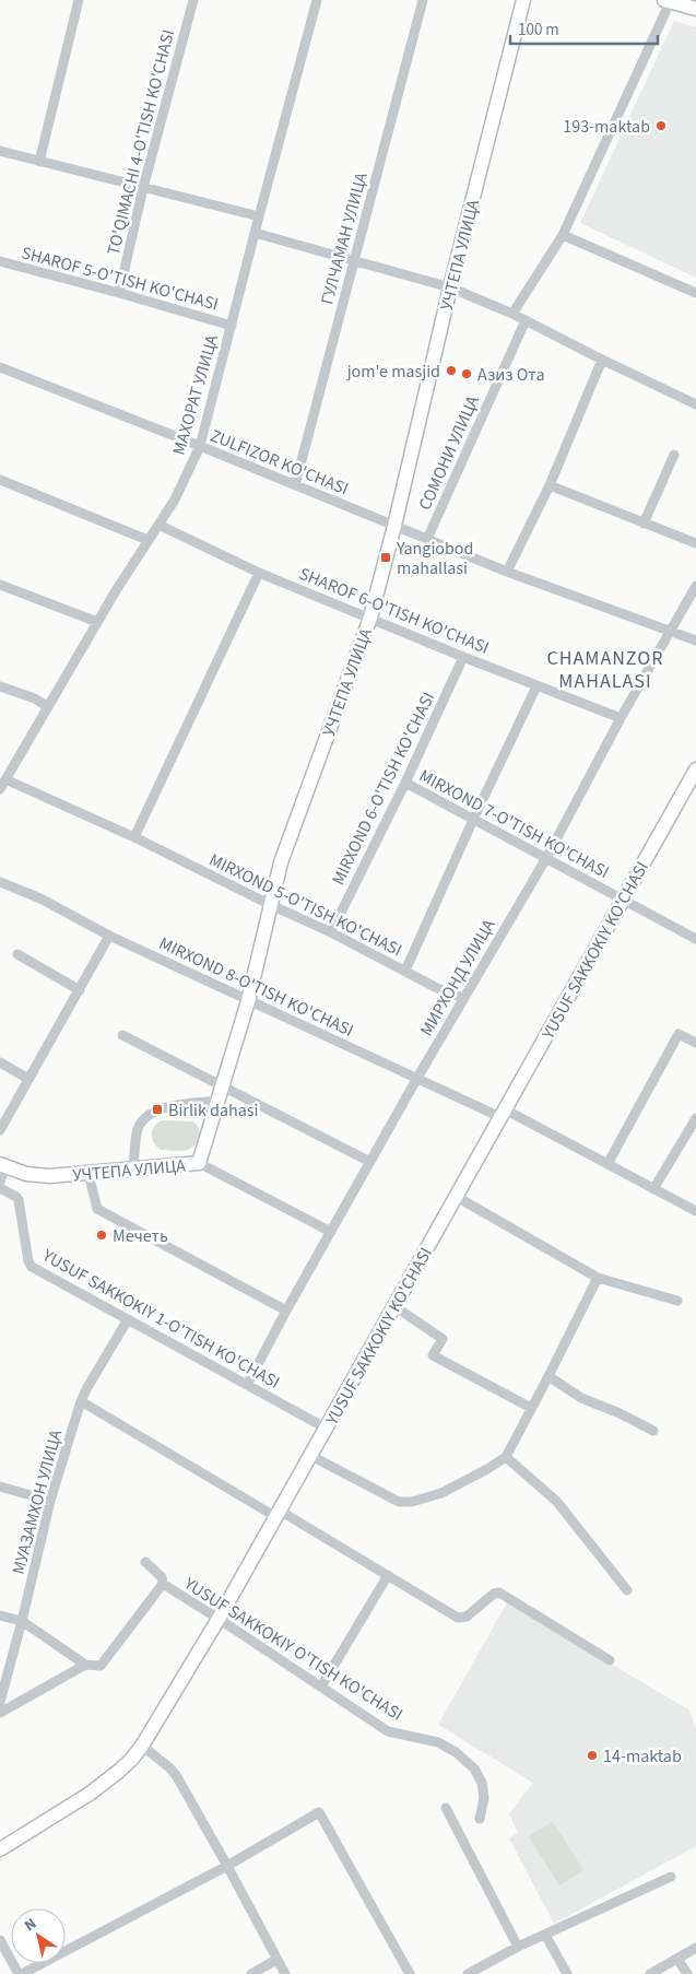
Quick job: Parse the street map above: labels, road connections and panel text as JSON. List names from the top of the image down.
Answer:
{
  "streets": {
    "street": [
      "TO'QIMACHI 4-O'TISH KO'CHASI",
      "ГУЛЧАМАН УЛИЦА",
      "УЧТЕПА УЛИЦА",
      "SHAROF 5-O'TISH KO'CHASI",
      "МАХОРАТ УЛИЦА",
      "СОМОНИ УЛИЦА",
      "ZULFIZOR KO'CHASI",
      "SHAROF 6-O'TISH KO'CHASI",
      "MIRXOND 6-O'TISH KO'CHASI",
      "MIRXOND 7-O'TISH KO'CHASI",
      "MIRXOND 5-O'TISH KO'CHASI",
      "YUSUF SAKKOKIY KO'CHASI",
      "МИРХОНД УЛИЦА",
      "MIRXOND 8-O'TISH KO'CHASI",
      "YUSUF SAKKOKIY 1-O'TISH KO'CHASI",
      "МУАЗАМХОН УЛИЦА",
      "YUSUF SAKKOKIY O'TISH KO'CHASI"
    ]
  },
  "crossings": [
    ["TO'QIMACHI 4-O'TISH KO'CHASI", "SHAROF 5-O'TISH KO'CHASI"],
    ["ГУЛЧАМАН УЛИЦА", "ZULFIZOR KO'CHASI"],
    ["УЧТЕПА УЛИЦА", "ZULFIZOR KO'CHASI"],
    ["УЧТЕПА УЛИЦА", "SHAROF 6-O'TISH KO'CHASI"],
    ["УЧТЕПА УЛИЦА", "MIRXOND 5-O'TISH KO'CHASI"],
    ["УЧТЕПА УЛИЦА", "MIRXOND 8-O'TISH KO'CHASI"],
    ["SHAROF 5-O'TISH KO'CHASI", "МАХОРАТ УЛИЦА"],
    ["МАХОРАТ УЛИЦА", "ZULFIZOR KO'CHASI"],
    ["МАХОРАТ УЛИЦА", "SHAROF 6-O'TISH KO'CHASI"],
    ["МАХОРАТ УЛИЦА", "MIRXOND 5-O'TISH KO'CHASI"],
    ["СОМОНИ УЛИЦА", "ZULFIZOR KO'CHASI"],
    ["ZULFIZOR KO'CHASI", "МИРХОНД УЛИЦА"],
    ["SHAROF 6-O'TISH KO'CHASI", "MIRXOND 6-O'TISH KO'CHASI"],
    ["SHAROF 6-O'TISH KO'CHASI", "МИРХОНД УЛИЦА"],
    ["MIRXOND 6-O'TISH KO'CHASI", "MIRXOND 7-O'TISH KO'CHASI"],
    ["MIRXOND 6-O'TISH KO'CHASI", "MIRXOND 5-O'TISH KO'CHASI"],
    ["MIRXOND 7-O'TISH KO'CHASI", "YUSUF SAKKOKIY KO'CHASI"],
    ["MIRXOND 7-O'TISH KO'CHASI", "МИРХОНД УЛИЦА"],
    ["MIRXOND 5-O'TISH KO'CHASI", "МИРХОНД УЛИЦА"],
    ["YUSUF SAKKOKIY KO'CHASI", "MIRXOND 8-O'TISH KO'CHASI"],
    ["YUSUF SAKKOKIY KO'CHASI", "YUSUF SAKKOKIY 1-O'TISH KO'CHASI"],
    ["YUSUF SAKKOKIY KO'CHASI", "YUSUF SAKKOKIY O'TISH KO'CHASI"],
    ["МИРХОНД УЛИЦА", "MIRXOND 8-O'TISH KO'CHASI"],
    ["МИРХОНД УЛИЦА", "YUSUF SAKKOKIY 1-O'TISH KO'CHASI"],
    ["YUSUF SAKKOKIY 1-O'TISH KO'CHASI", "МУАЗАМХОН УЛИЦА"]
  ],
  "districts": ["CHAMANZOR MAHALASI"],
  "places": {
    "other": [
      "193-maktab",
      "jom'e masjid",
      "Азиз Ота",
      "Мечеть",
      "14-maktab"
    ],
    "transit": ["Yangiobod mahallasi", "Birlik dahasi"]
  },
  "scale_bar": "100 m",
  "north": "top left"
}
